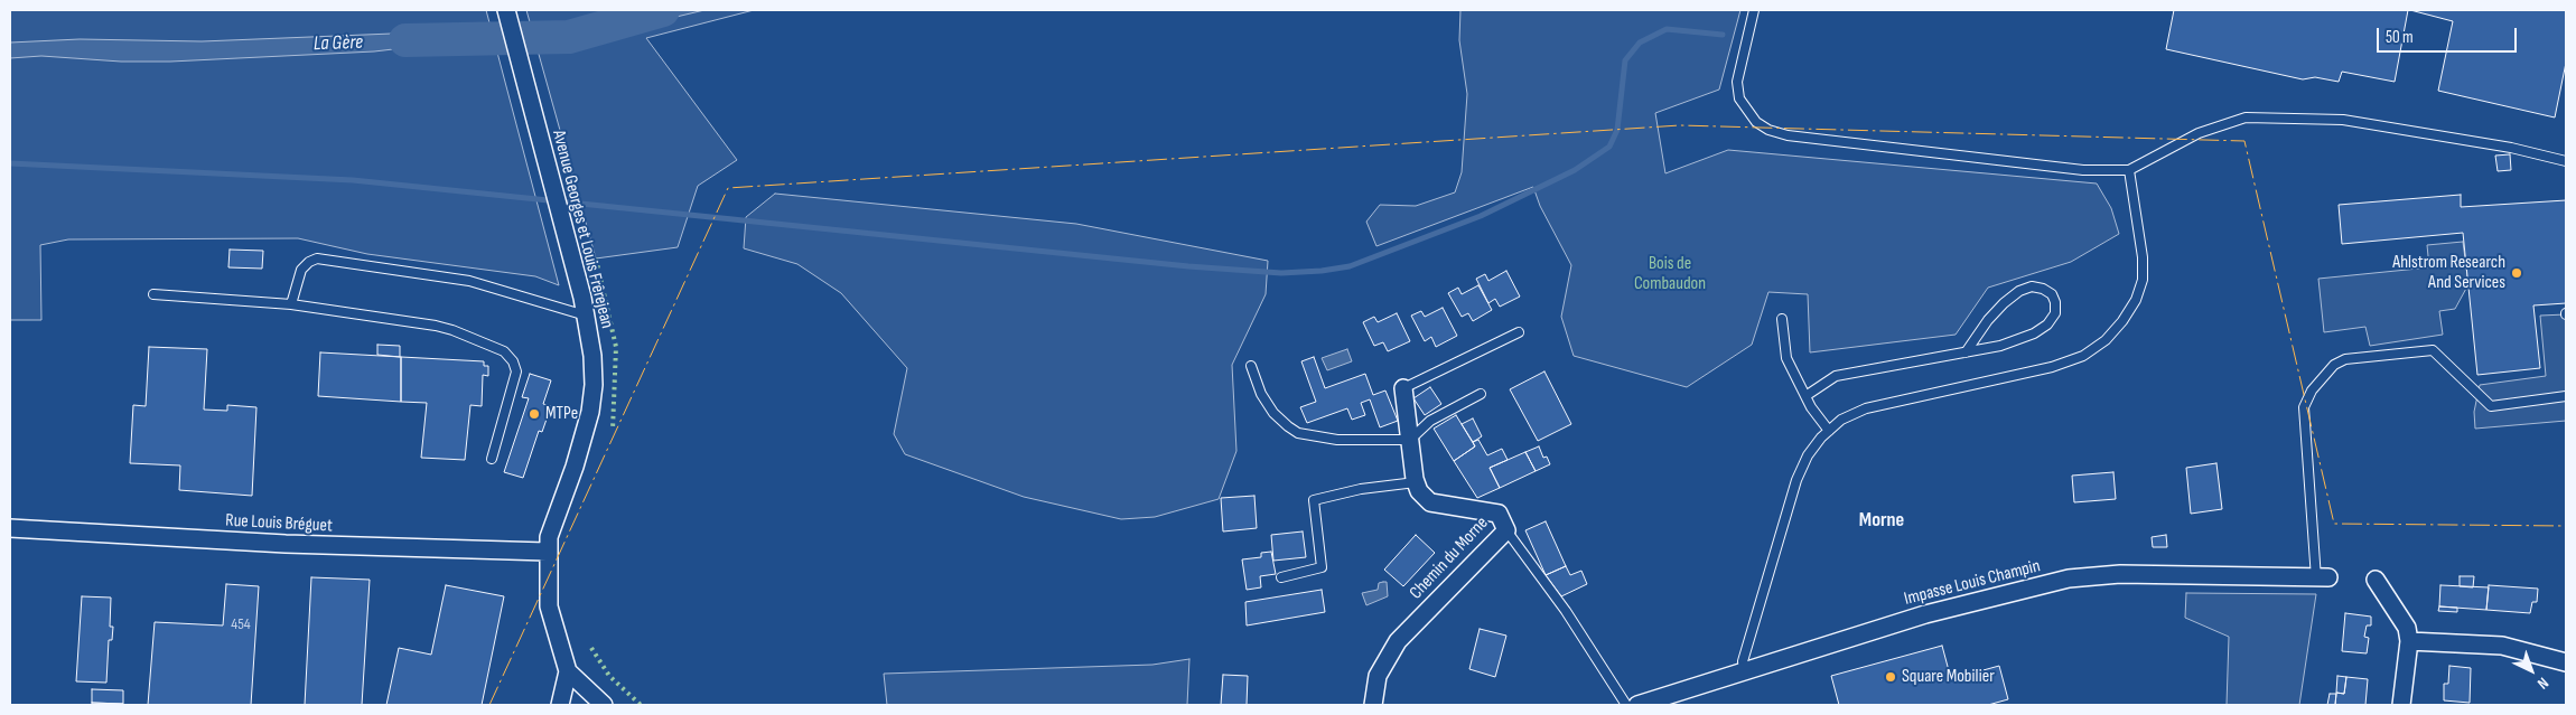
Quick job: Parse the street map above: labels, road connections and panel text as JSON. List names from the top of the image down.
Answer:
{
  "streets": {
    "street": [
      "Avenue Georges et Louis Frêrejean",
      "Rue Louis Bréguet",
      "Chemin du Morne",
      "Impasse Louis Champin"
    ]
  },
  "crossings": [
    ["Avenue Georges et Louis Frêrejean", "Rue Louis Bréguet"]
  ],
  "districts": ["Morne"],
  "water": ["La Gère"],
  "parks": ["Bois de Combaudon"],
  "places": ["Ahlstrom Research And Services", "MTPe", "Square Mobilier"],
  "house_numbers": ["454"],
  "scale_bar": "50 m",
  "north": "bottom right"
}
